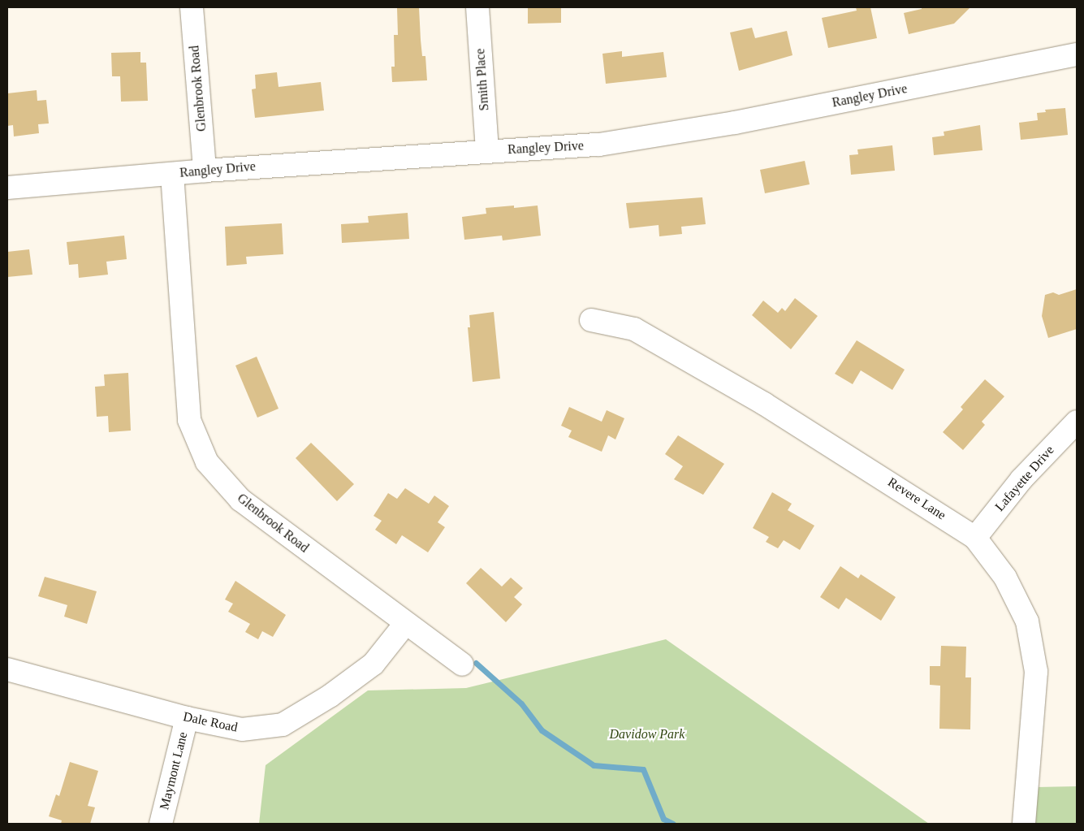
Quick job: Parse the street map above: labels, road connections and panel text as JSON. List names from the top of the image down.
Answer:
{
  "streets": {
    "street": [
      "Smith Place",
      "Glenbrook Road",
      "Rangley Drive",
      "Lafayette Drive",
      "Revere Lane",
      "Dale Road",
      "Maymont Lane"
    ]
  },
  "crossings": [
    ["Smith Place", "Rangley Drive"],
    ["Glenbrook Road", "Rangley Drive"],
    ["Glenbrook Road", "Dale Road"],
    ["Lafayette Drive", "Revere Lane"],
    ["Dale Road", "Maymont Lane"]
  ],
  "parks": ["Davidow Park"]
}
